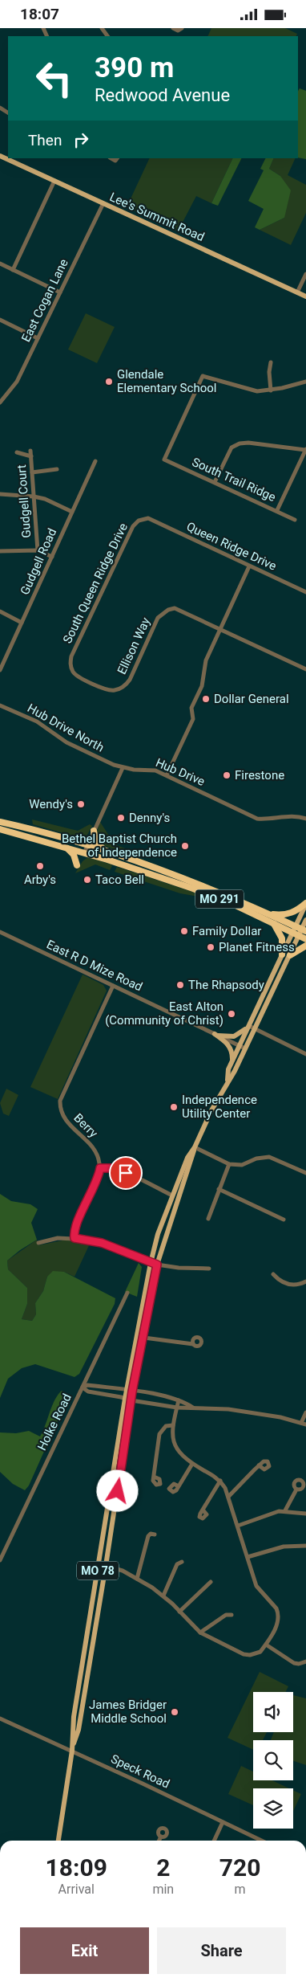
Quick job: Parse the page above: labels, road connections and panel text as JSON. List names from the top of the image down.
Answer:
{
  "streets": {
    "highway": ["MO 291"],
    "main road": ["Lee's Summit Road", "MO 78"],
    "street": [
      "East Cogan Lane",
      "South Trail Ridge",
      "Gudgell Court",
      "Queen Ridge Drive",
      "Gudgell Road",
      "South Queen Ridge Drive",
      "Ellison Way",
      "Hub Drive North",
      "Hub Drive",
      "East R D Mize Road",
      "Berry",
      "Holke Road",
      "Speck Road"
    ]
  },
  "crossings": [
    ["Lee's Summit Road", "East Cogan Lane"],
    ["Queen Ridge Drive", "South Queen Ridge Drive"],
    ["South Queen Ridge Drive", "Ellison Way"],
    ["Hub Drive North", "Hub Drive"],
    ["MO 291", "MO 78"],
    ["East R D Mize Road", "Berry"],
    ["East R D Mize Road", "MO 78"],
    ["MO 78", "Speck Road"]
  ],
  "places": [
    "Glendale Elementary School",
    "Dollar General",
    "Firestone",
    "Wendy's",
    "Denny's",
    "Bethel Baptist Church of Independence",
    "Arby's",
    "Taco Bell",
    "Family Dollar",
    "Planet Fitness",
    "The Rhapsody",
    "East Alton (Community of Christ)",
    "Independence Utility Center",
    "James Bridger Middle School"
  ],
  "page": {
    "status": "18:07",
    "turn": ["390 m", "Redwood Avenue"],
    "then": "Then",
    "eta": [
      "18:09",
      "Arrival",
      "2",
      "min",
      "720",
      "m"
    ],
    "buttons": ["Exit", "Share"]
  }
}
